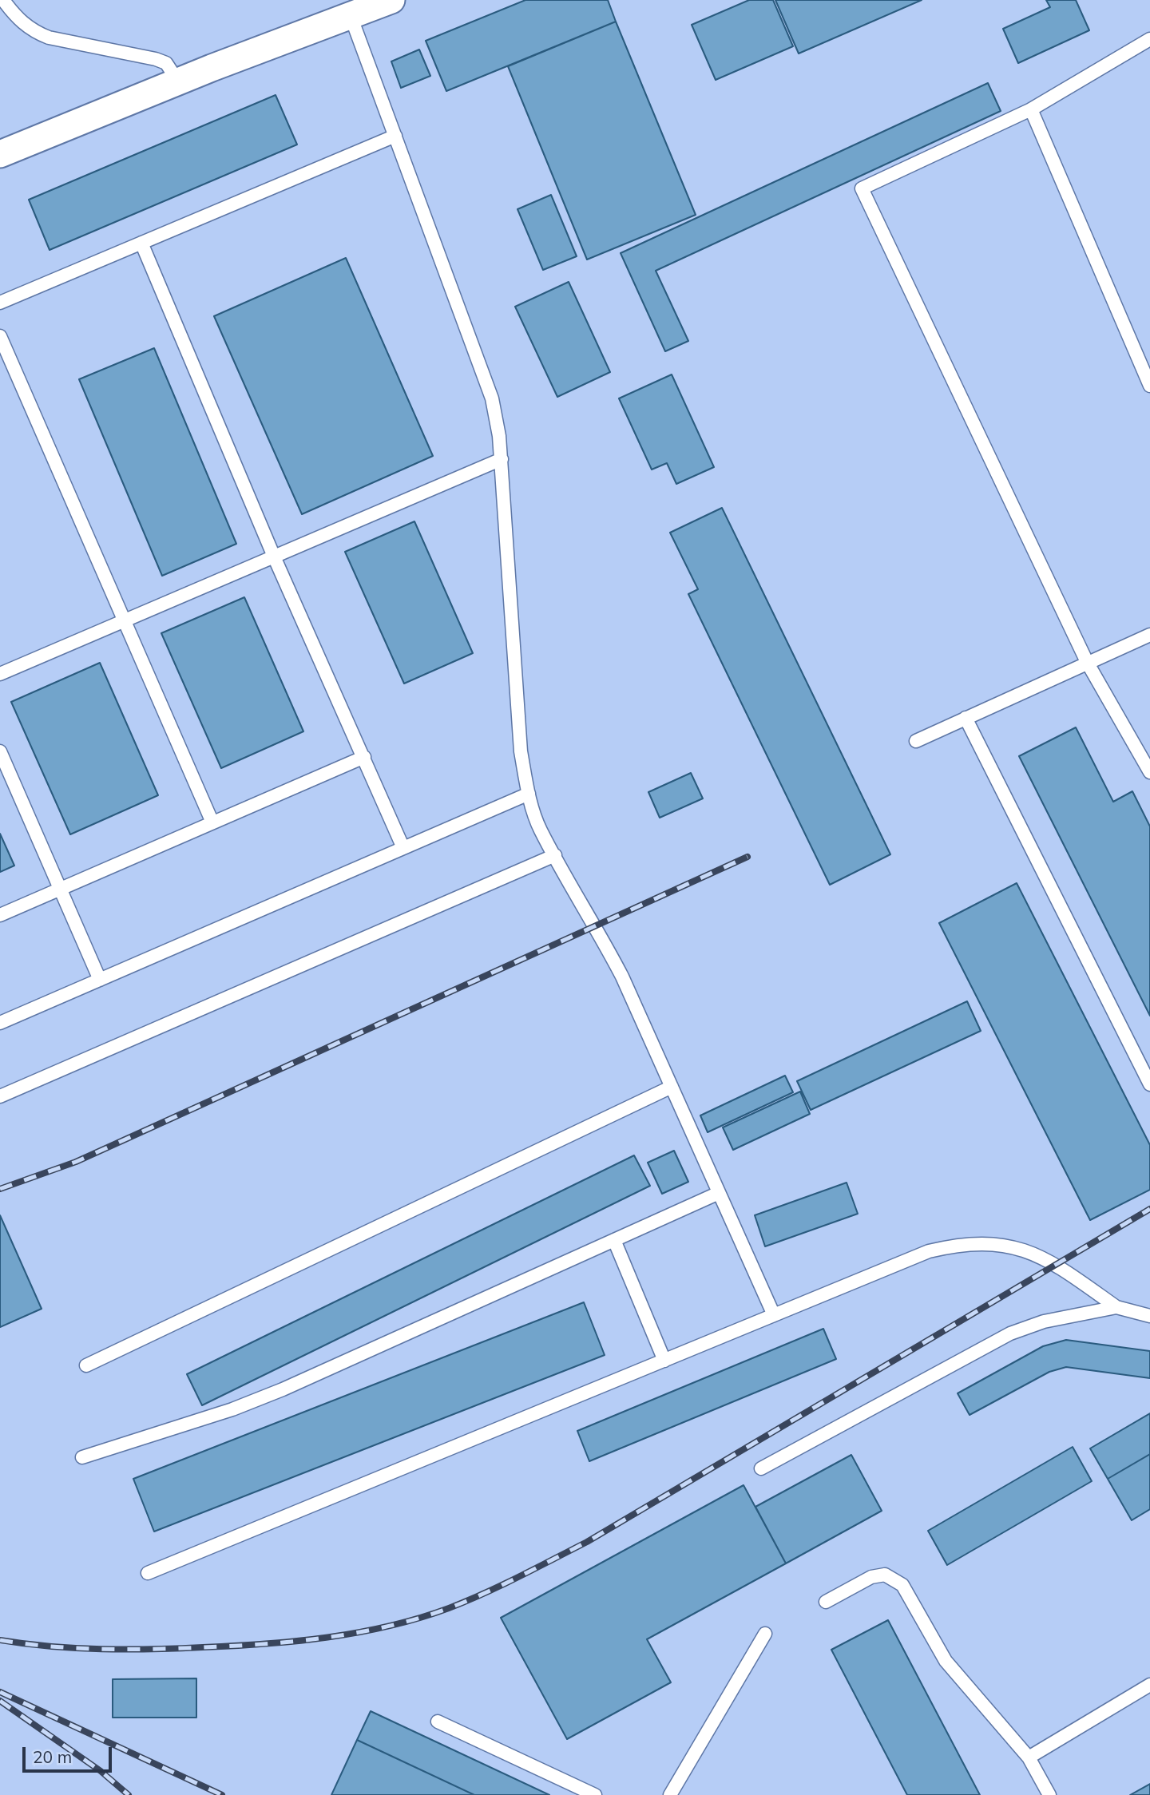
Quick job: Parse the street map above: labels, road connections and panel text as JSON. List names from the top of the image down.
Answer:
{
  "scale_bar": "20 m"
}
